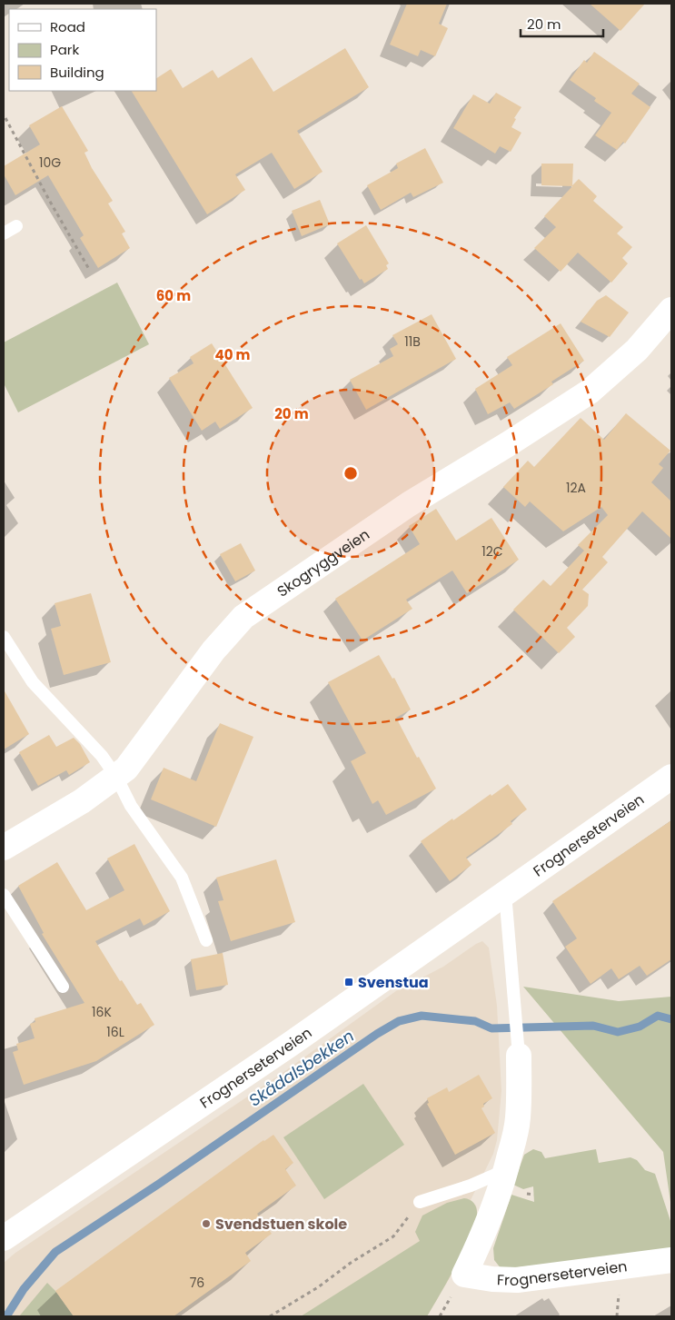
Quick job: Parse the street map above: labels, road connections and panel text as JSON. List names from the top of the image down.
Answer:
{
  "streets": {
    "street": ["Skogryggveien", "Frognerseterveien"]
  },
  "water": ["Skådalsbekken"],
  "places": {
    "transit": ["Svenstua"],
    "other": ["Svendstuen skole"]
  },
  "house_numbers": [
    "10G",
    "11B",
    "12A",
    "12C",
    "16K",
    "16L",
    "76"
  ],
  "legend": ["Road", "Park", "Building"],
  "scale_bar": "20 m",
  "rings": ["60 m", "40 m", "20 m"]
}
